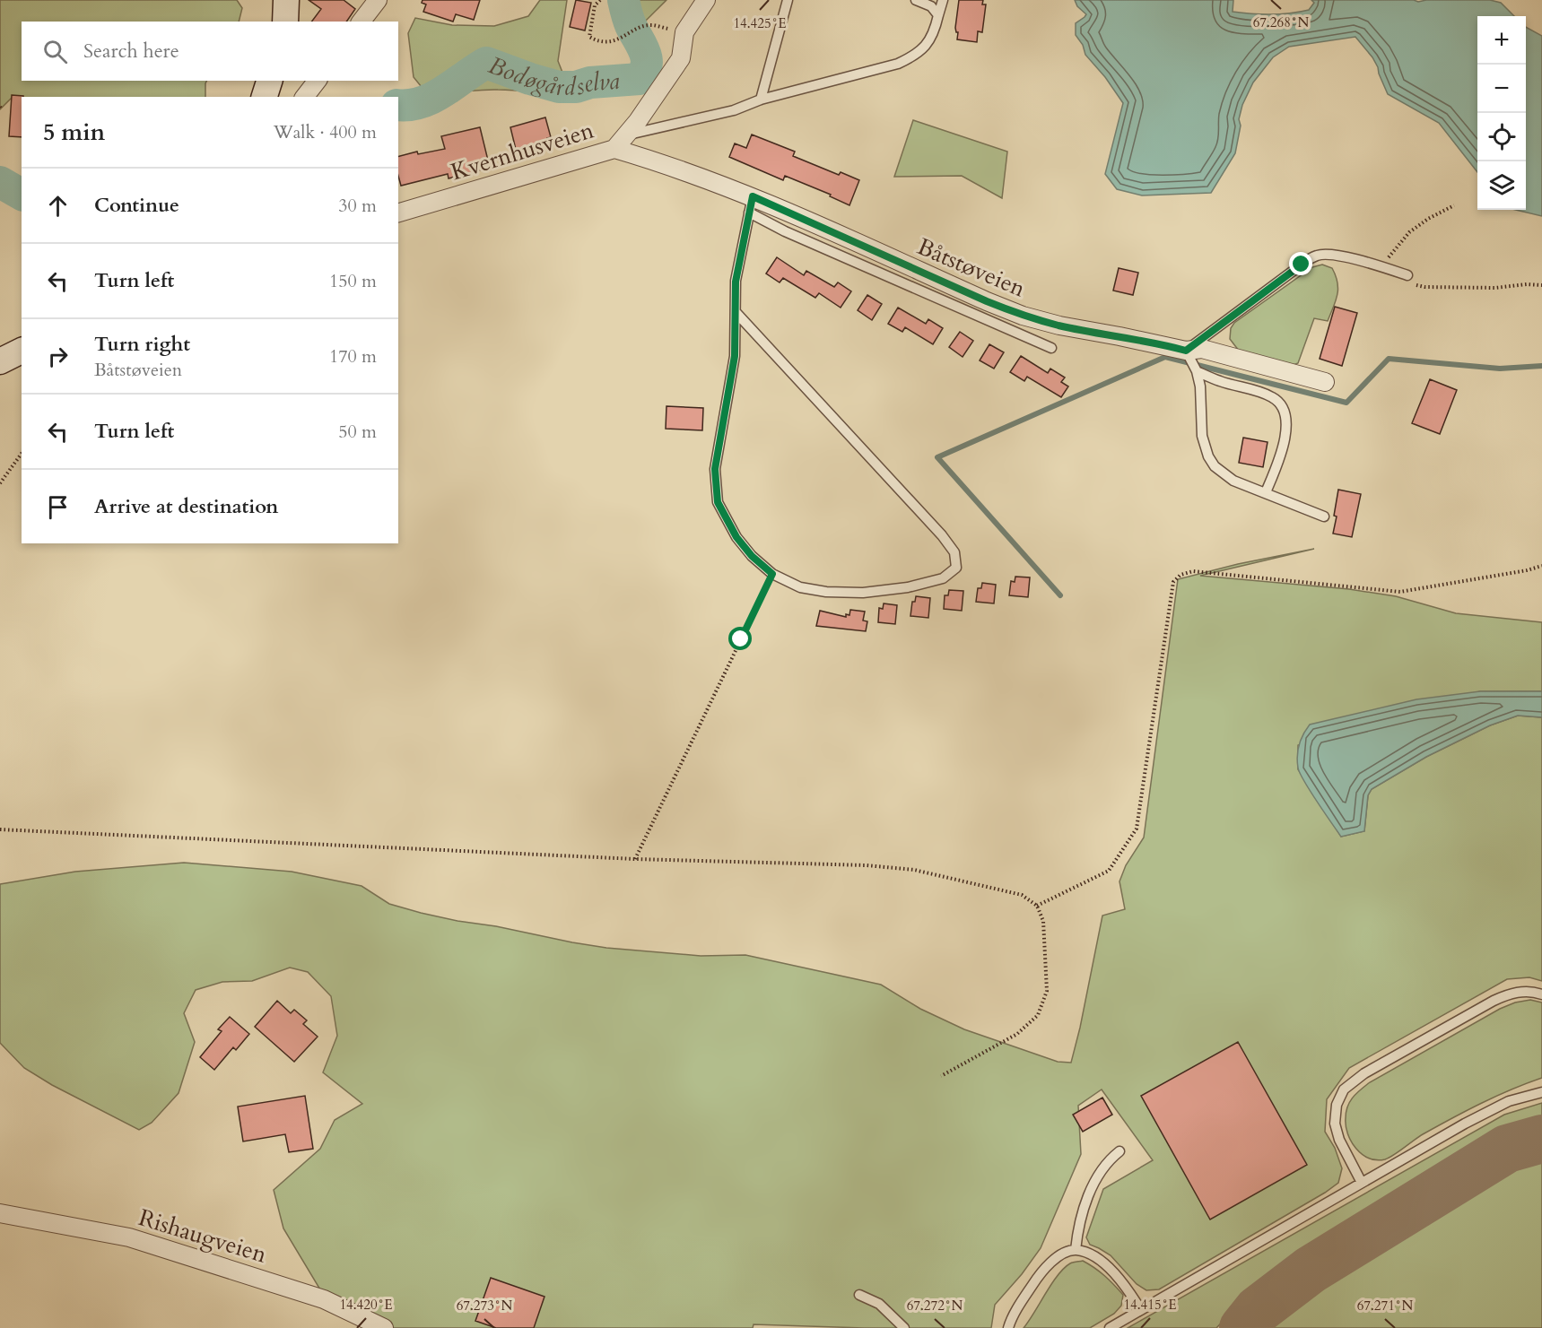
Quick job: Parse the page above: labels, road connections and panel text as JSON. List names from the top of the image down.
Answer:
{
  "streets": {
    "street": ["Kvernhusveien", "Båtstøveien", "Rishaugveien"]
  },
  "crossings": [
    ["Kvernhusveien", "Båtstøveien"]
  ],
  "water": ["Bodøgårdselva"],
  "page": {
    "map_buttons": ["+", "−"],
    "search": "Search here",
    "heading": ["5 min", "Walk · 400 m"],
    "list": [
      ["Continue", "30 m"],
      ["Turn left", "150 m"],
      ["Turn right", "Båtstøveien", "170 m"],
      ["Turn left", "50 m"],
      "Arrive at destination"
    ]
  },
  "coordinates": [
    "67.268°N",
    "14.425°E",
    "14.420°E",
    "14.415°E",
    "67.273°N",
    "67.272°N",
    "67.271°N"
  ]
}
